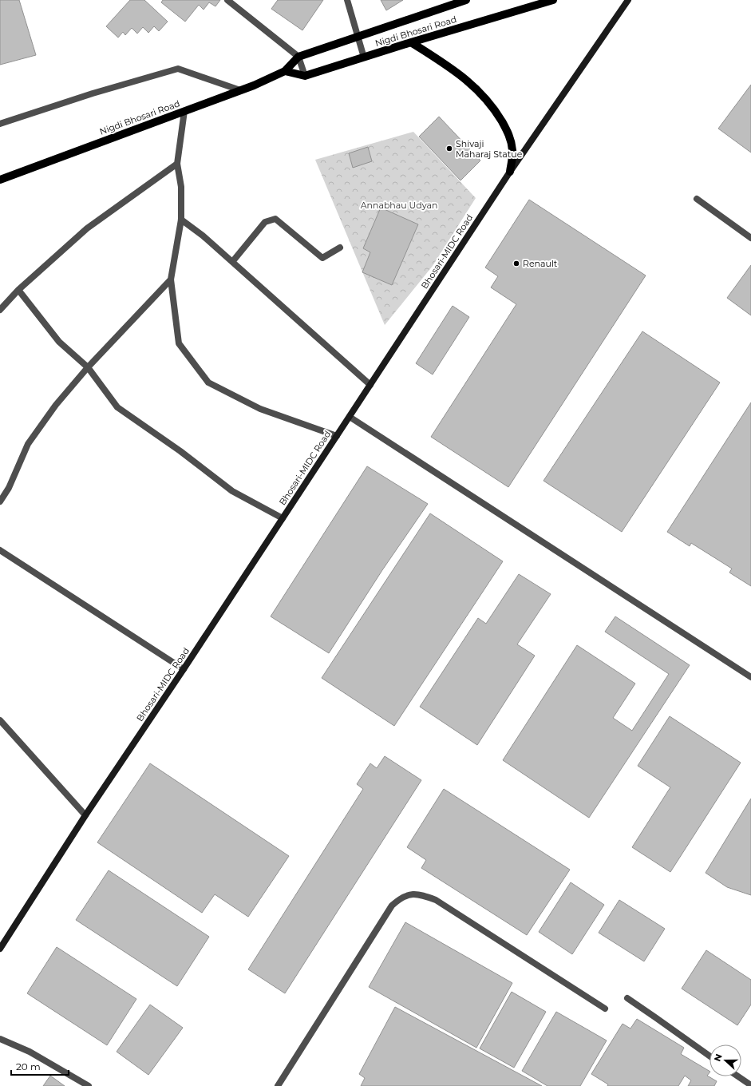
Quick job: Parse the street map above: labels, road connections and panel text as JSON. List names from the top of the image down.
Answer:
{
  "streets": {
    "main road": ["Nigdi Bhosari Road"],
    "street": ["Bhosari-MIDC Road"]
  },
  "parks": ["Annabhau Udyan"],
  "places": ["Shivaji Maharaj Statue", "Renault"],
  "scale_bar": "20 m",
  "north": "left"
}
